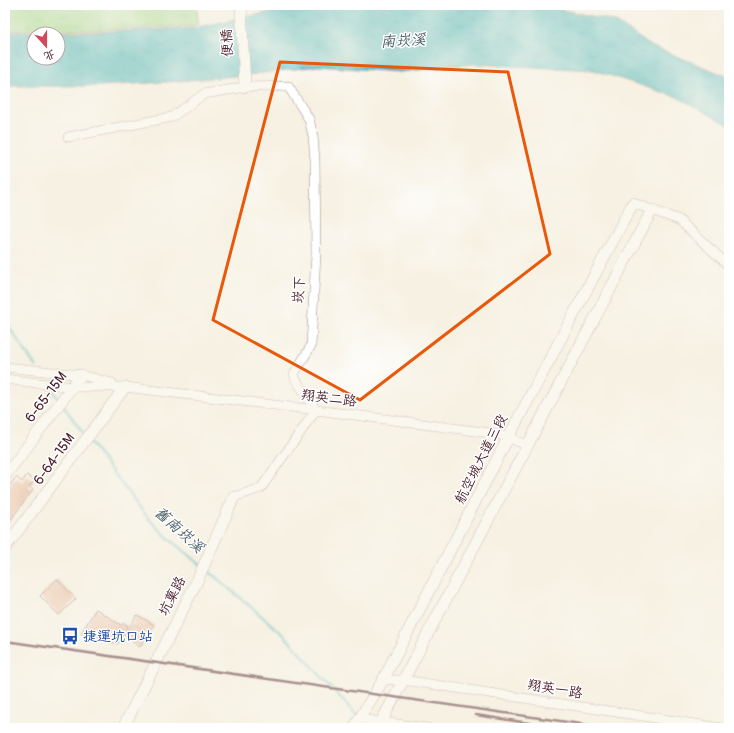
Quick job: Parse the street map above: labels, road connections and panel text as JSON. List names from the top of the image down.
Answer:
{
  "streets": {
    "street": [
      "便橋",
      "崁下",
      "6-65-15M",
      "翔英二路",
      "6-64-15M",
      "航空城大道三段",
      "坑菓路",
      "翔英一路"
    ]
  },
  "crossings": [
    ["便橋", "崁下"],
    ["崁下", "翔英二路"],
    ["6-65-15M", "翔英二路"],
    ["翔英二路", "6-64-15M"],
    ["翔英二路", "航空城大道三段"],
    ["航空城大道三段", "翔英一路"]
  ],
  "water": ["南崁溪", "舊南崁溪"],
  "places": {
    "bus stop": ["捷運坑口站"]
  },
  "north": "bottom"
}
